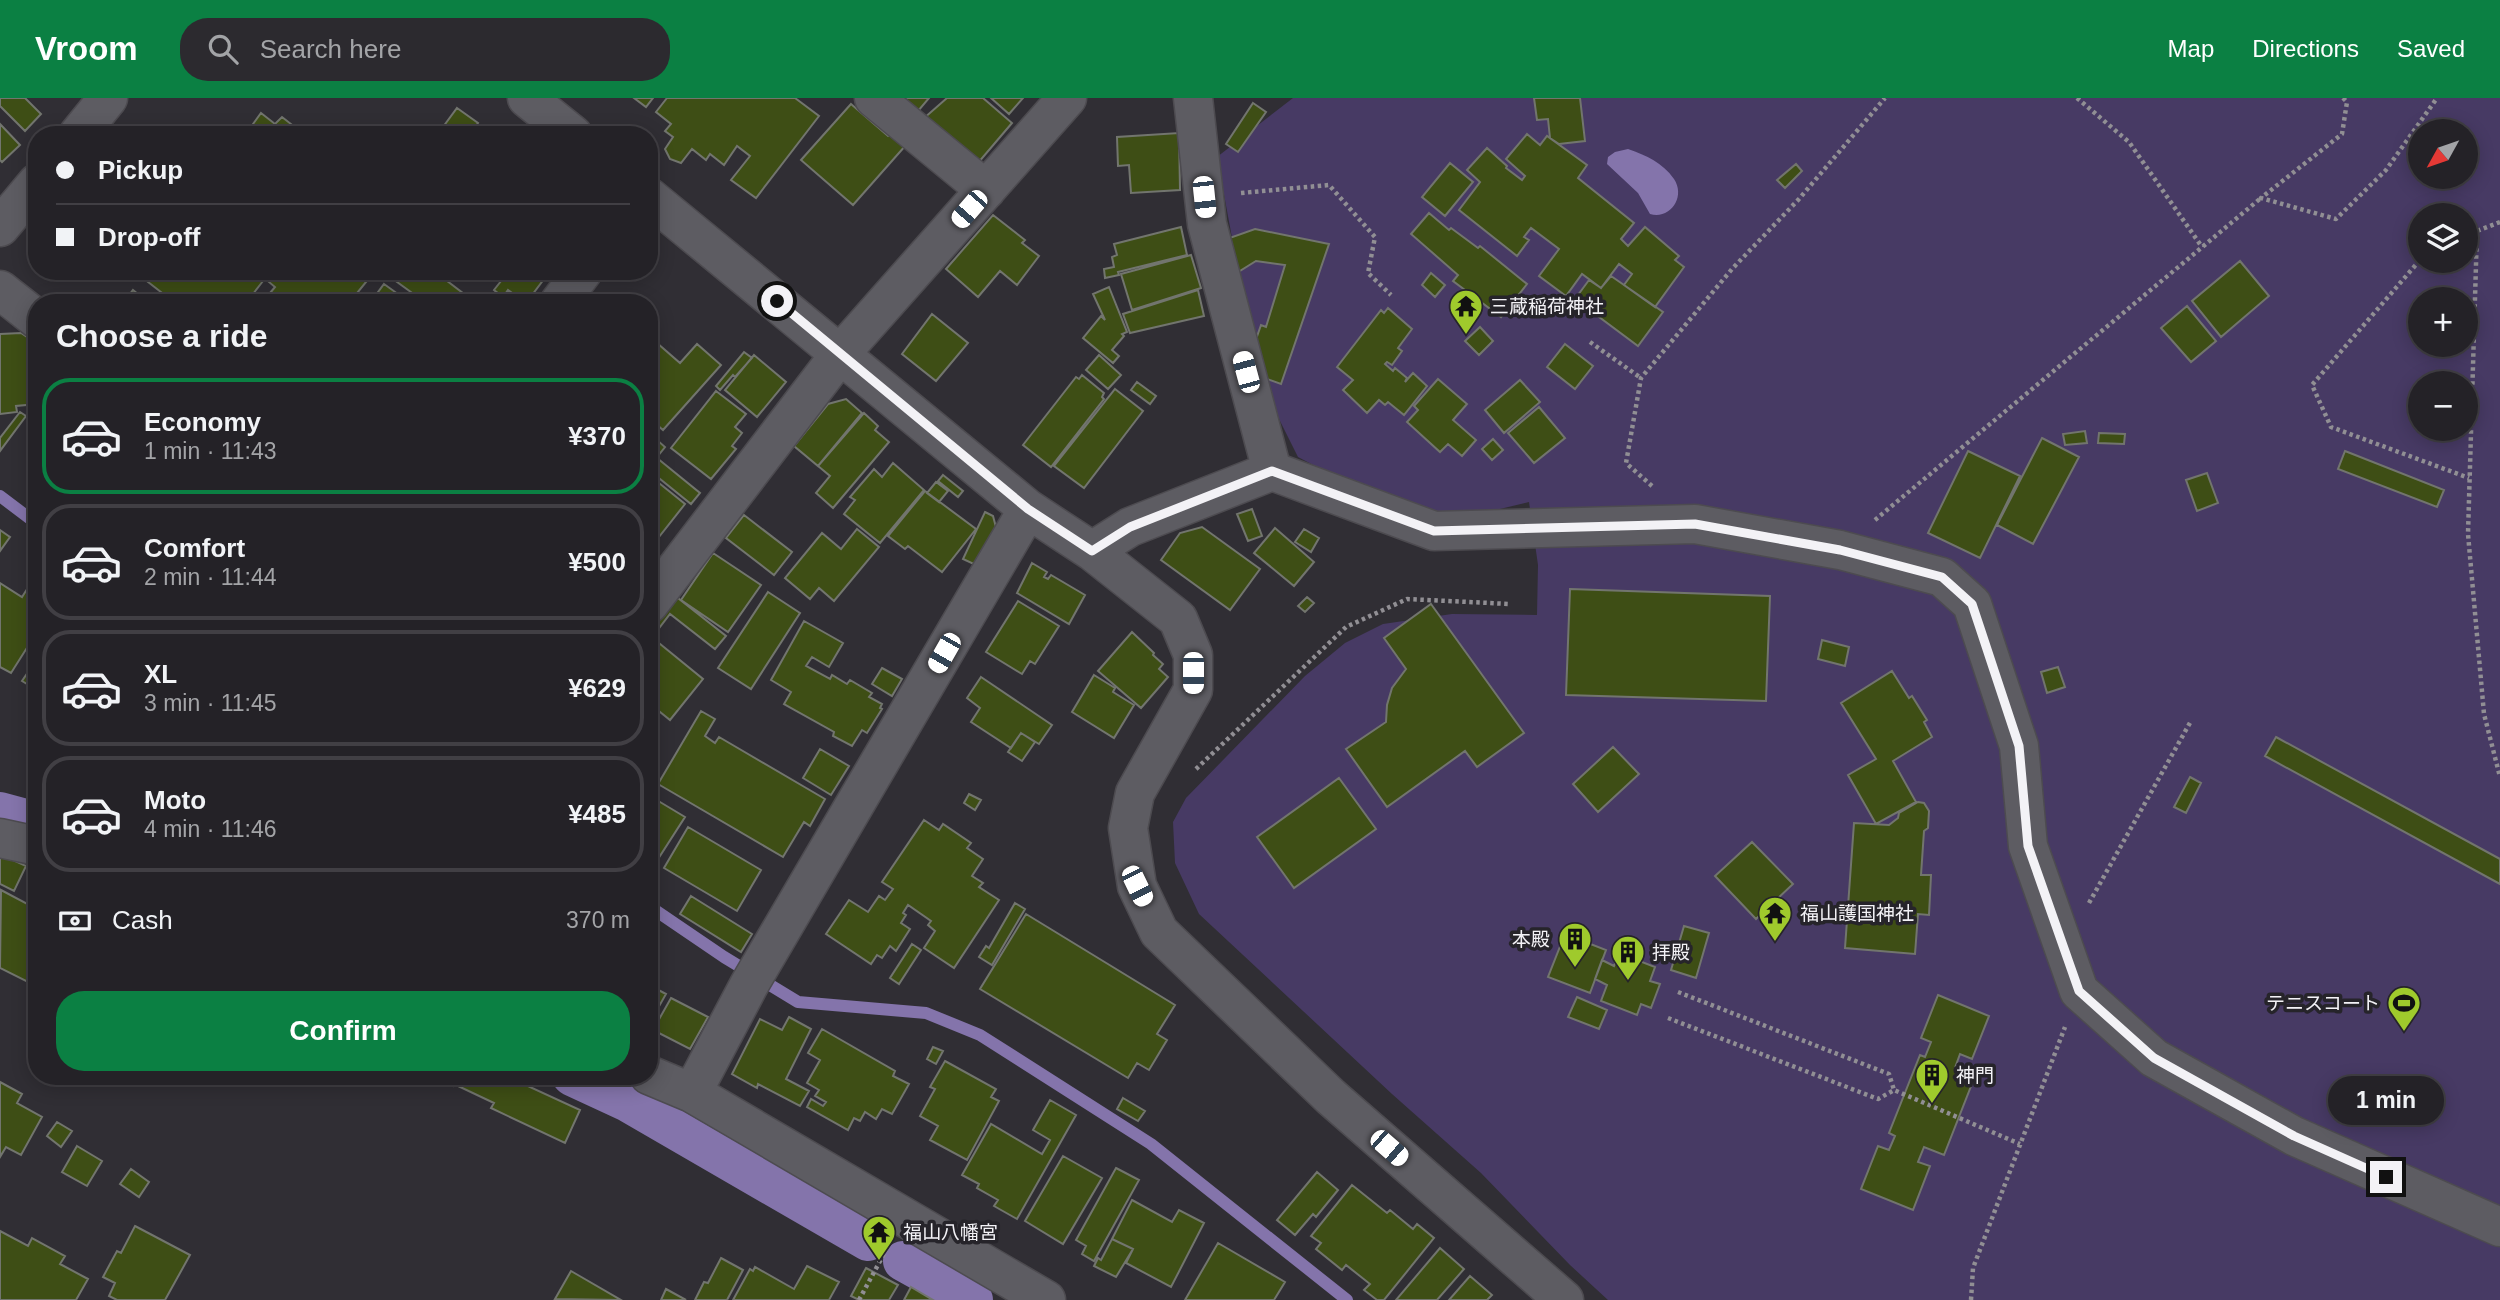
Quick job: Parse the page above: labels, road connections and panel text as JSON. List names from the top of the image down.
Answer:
{
  "places": {
    "temple": ["三蔵稲荷神社", "福山護国神社", "福山八幡宮"],
    "building": ["本殿", "拝殿", "神門"],
    "sports": ["テニスコート"]
  },
  "north": "bottom left",
  "page": {
    "header": "Vroom",
    "search": "Search here",
    "nav": ["Map", "Directions", "Saved"],
    "map_buttons": ["+", "−"],
    "banner": ["Pickup", "Drop-off"],
    "heading": "Choose a ride",
    "list": [
      {
        "name": "Economy",
        "note": "1 min · 11:43",
        "value": "¥370"
      },
      {
        "name": "Comfort",
        "note": "2 min · 11:44",
        "value": "¥500"
      },
      {
        "name": "XL",
        "note": "3 min · 11:45",
        "value": "¥629"
      },
      {
        "name": "Moto",
        "note": "4 min · 11:46",
        "value": "¥485"
      }
    ],
    "pay": ["Cash", "370 m"],
    "buttons": "Confirm",
    "bubble": "1 min"
  }
}
